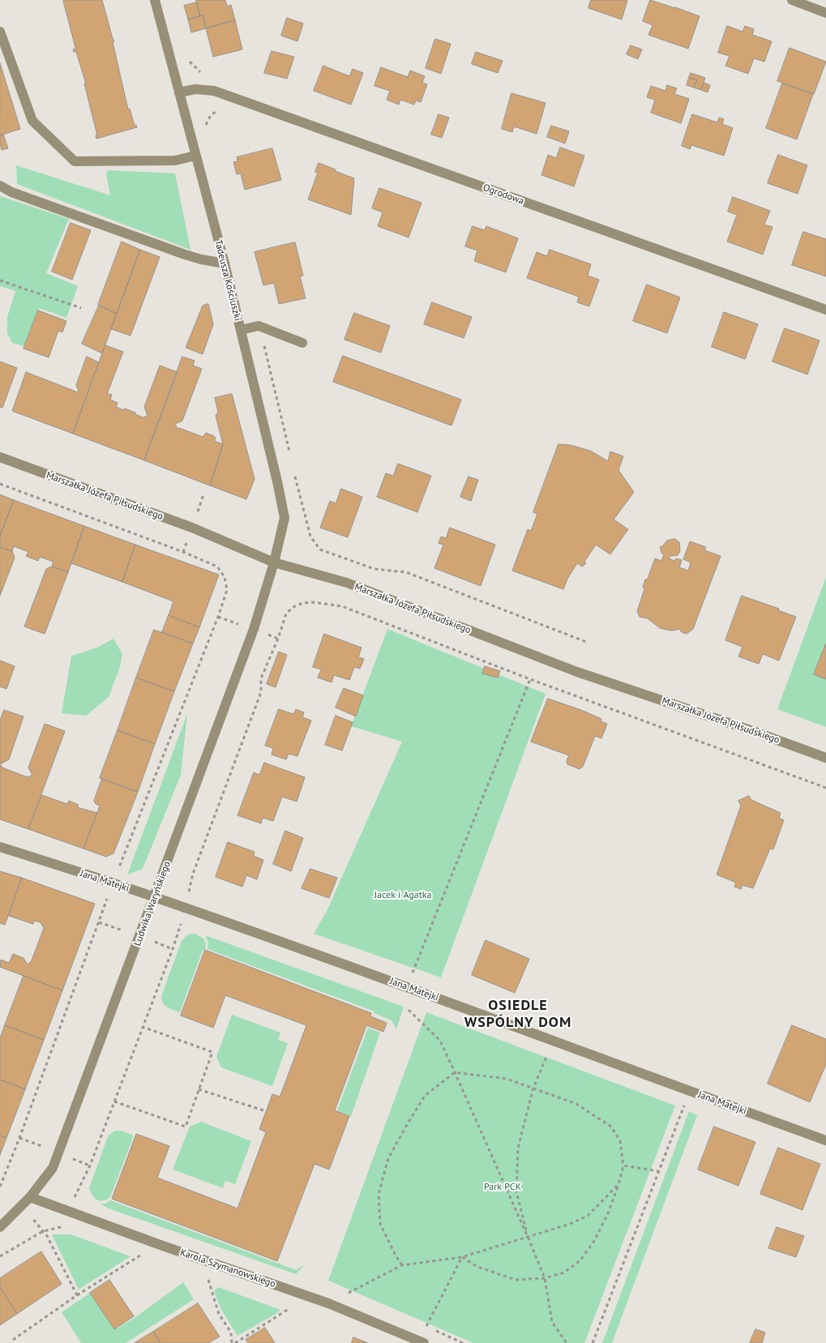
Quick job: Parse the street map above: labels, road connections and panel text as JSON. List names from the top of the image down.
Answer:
{
  "streets": {
    "street": [
      "Ogrodowa",
      "Tadeusza Kościuszki",
      "Marszałka Józefa Piłsudskiego",
      "Jana Matejki",
      "Ludwika Waryńskiego",
      "Karola Szymanowskiego"
    ]
  },
  "crossings": [
    ["Ogrodowa", "Tadeusza Kościuszki"],
    ["Tadeusza Kościuszki", "Marszałka Józefa Piłsudskiego"],
    ["Tadeusza Kościuszki", "Ludwika Waryńskiego"],
    ["Marszałka Józefa Piłsudskiego", "Ludwika Waryńskiego"],
    ["Jana Matejki", "Ludwika Waryńskiego"],
    ["Ludwika Waryńskiego", "Karola Szymanowskiego"]
  ],
  "districts": ["OSIEDLE WSPÓLNY DOM"],
  "parks": ["Jacek i Agatka", "Park PCK"]
}
